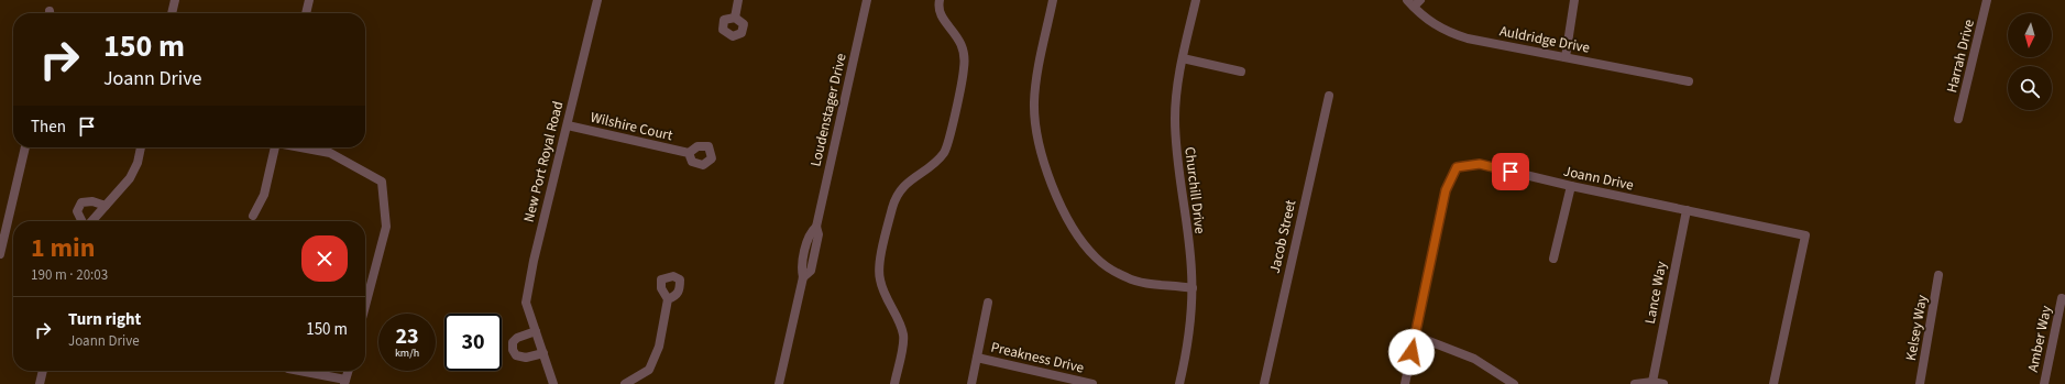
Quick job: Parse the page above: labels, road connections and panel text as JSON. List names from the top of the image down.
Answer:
{
  "streets": {
    "street": [
      "Auldridge Drive",
      "Harrah Drive",
      "Loudenstager Drive",
      "Wilshire Court",
      "New Port Royal Road",
      "Joann Drive",
      "Churchill Drive",
      "Jacob Street",
      "Lance Way",
      "Kelsey Way",
      "Amber Way",
      "Preakness Drive"
    ]
  },
  "crossings": [
    ["Wilshire Court", "New Port Royal Road"],
    ["Joann Drive", "Lance Way"]
  ],
  "north": "bottom",
  "page": {
    "turn": ["150 m", "Joann Drive"],
    "then": "Then",
    "heading": ["1 min", "190 m · 20:03"],
    "list": [
      {
        "name": "Turn right",
        "note": "Joann Drive",
        "value": "150 m"
      }
    ],
    "speed": "23 km/h",
    "limit": "30"
  }
}
